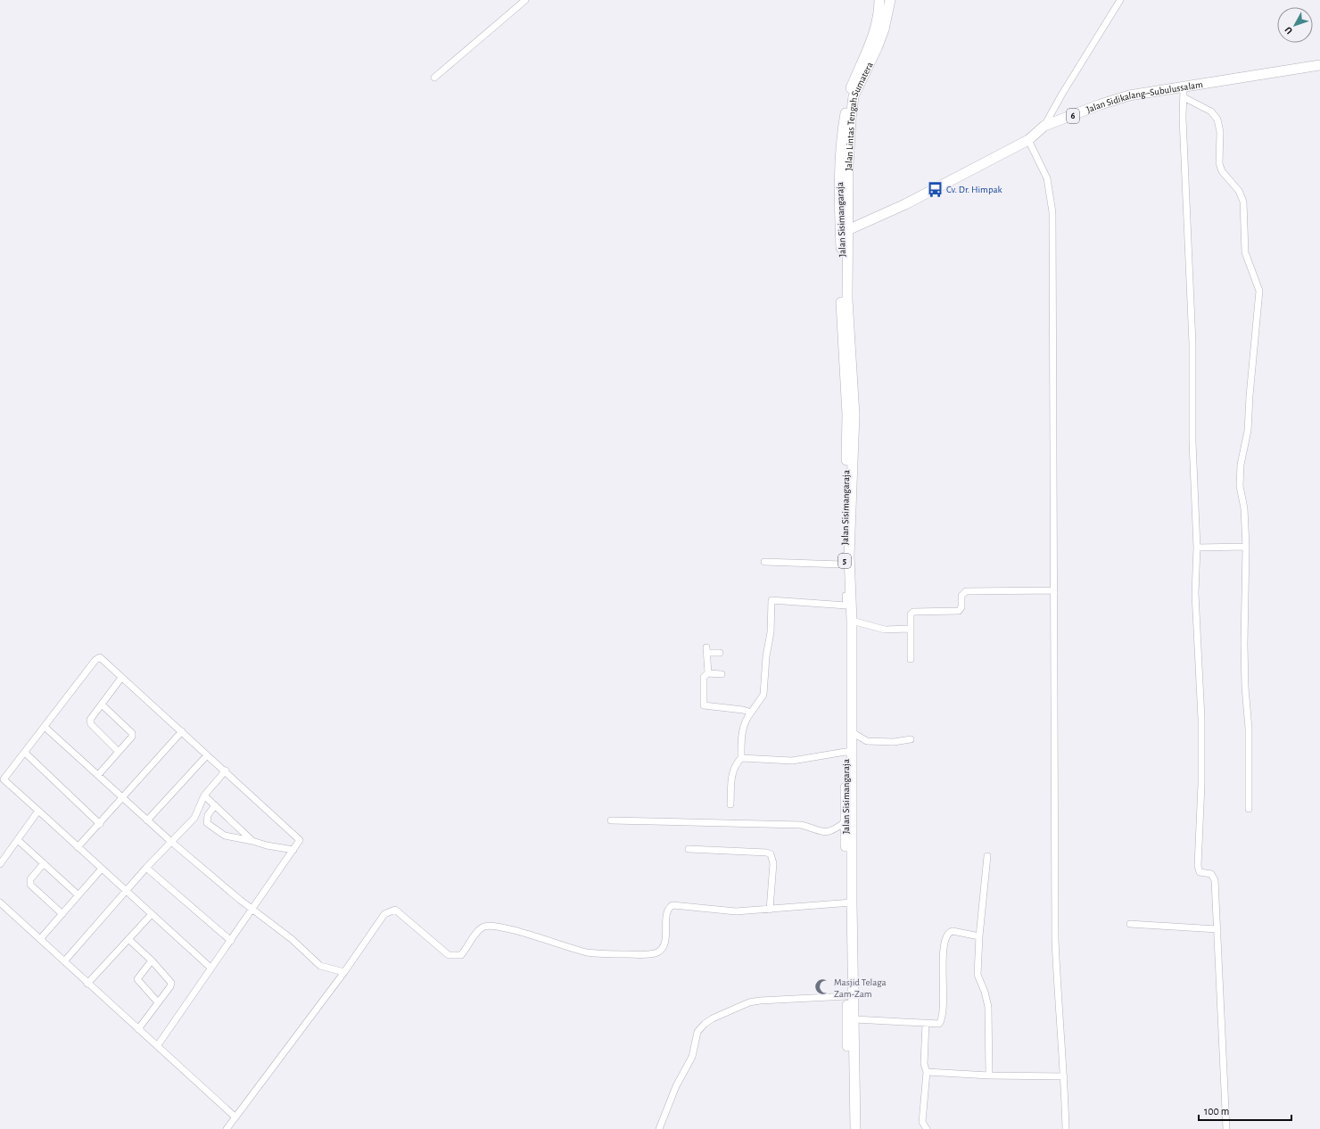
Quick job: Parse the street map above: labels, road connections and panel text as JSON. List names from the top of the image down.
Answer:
{
  "streets": {
    "highway": [
      "Jalan Sidikalang–Subulussalam",
      "6",
      "Jalan Lintas Tengah Sumatera",
      "Jalan Sisimangaraja",
      "5"
    ]
  },
  "crossings": [
    ["Jalan Sidikalang–Subulussalam", "Jalan Lintas Tengah Sumatera"],
    ["Jalan Sidikalang–Subulussalam", "Jalan Sisimangaraja"],
    ["Jalan Lintas Tengah Sumatera", "Jalan Sisimangaraja"]
  ],
  "places": {
    "bus stop": ["Cv. Dr. Himpak"],
    "mosque": ["Masjid Telaga Zam-Zam"]
  },
  "scale_bar": "100 m",
  "north": "bottom left"
}
